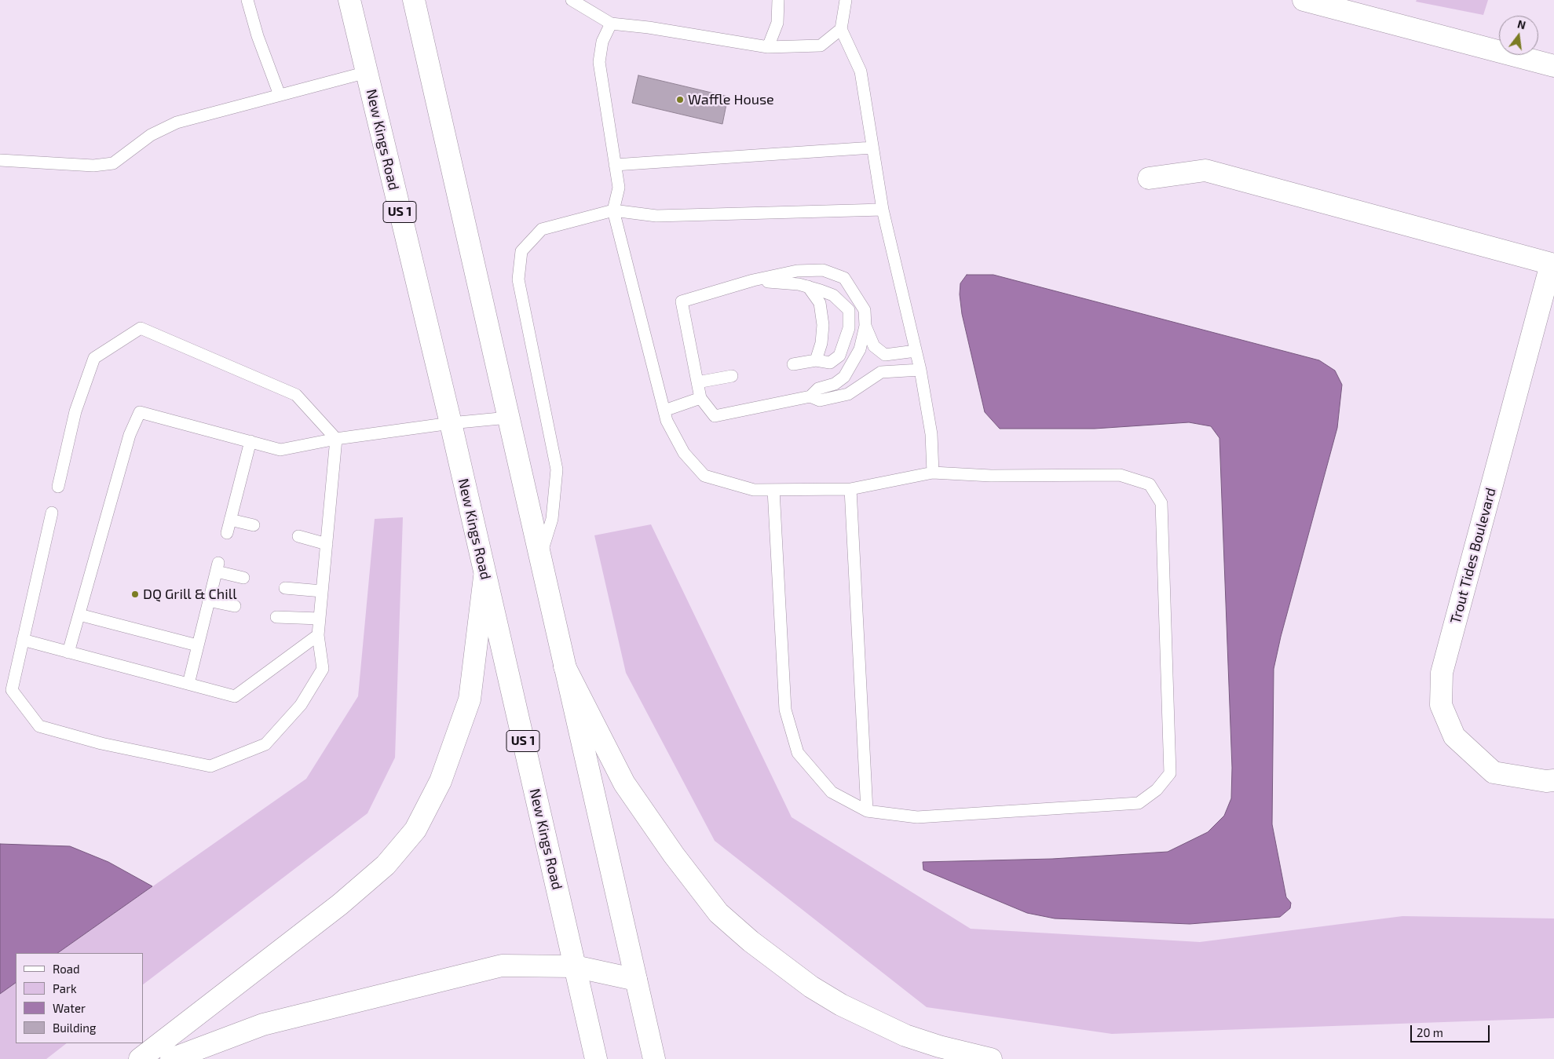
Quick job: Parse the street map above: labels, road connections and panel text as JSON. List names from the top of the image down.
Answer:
{
  "streets": {
    "main road": ["New Kings Road", "US 1", "Trout Tides Boulevard"]
  },
  "places": ["Waffle House", "DQ Grill & Chill"],
  "legend": [
    "Road",
    "Park",
    "Water",
    "Building"
  ],
  "scale_bar": "20 m",
  "north": "top"
}
